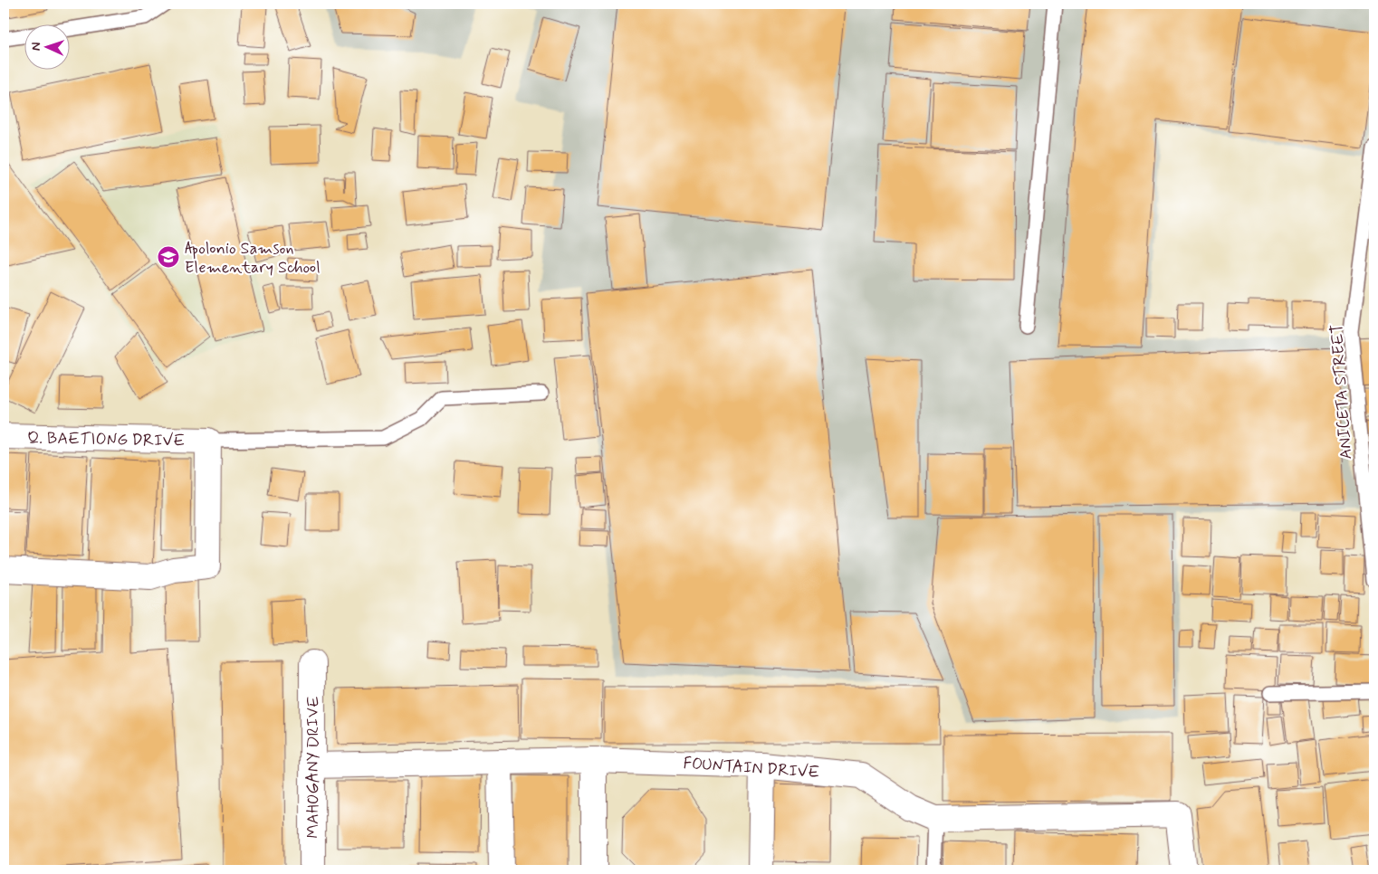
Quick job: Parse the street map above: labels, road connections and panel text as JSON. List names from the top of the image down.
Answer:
{
  "streets": {
    "street": ["Q. BAETIONG DRIVE", "MAHOGANY DRIVE", "FOUNTAIN DRIVE"],
    "lane": ["ANICETA STREET"]
  },
  "crossings": [
    ["MAHOGANY DRIVE", "FOUNTAIN DRIVE"]
  ],
  "places": {
    "school or university": ["Apolonio Samson Elementary School"]
  },
  "north": "left"
}
